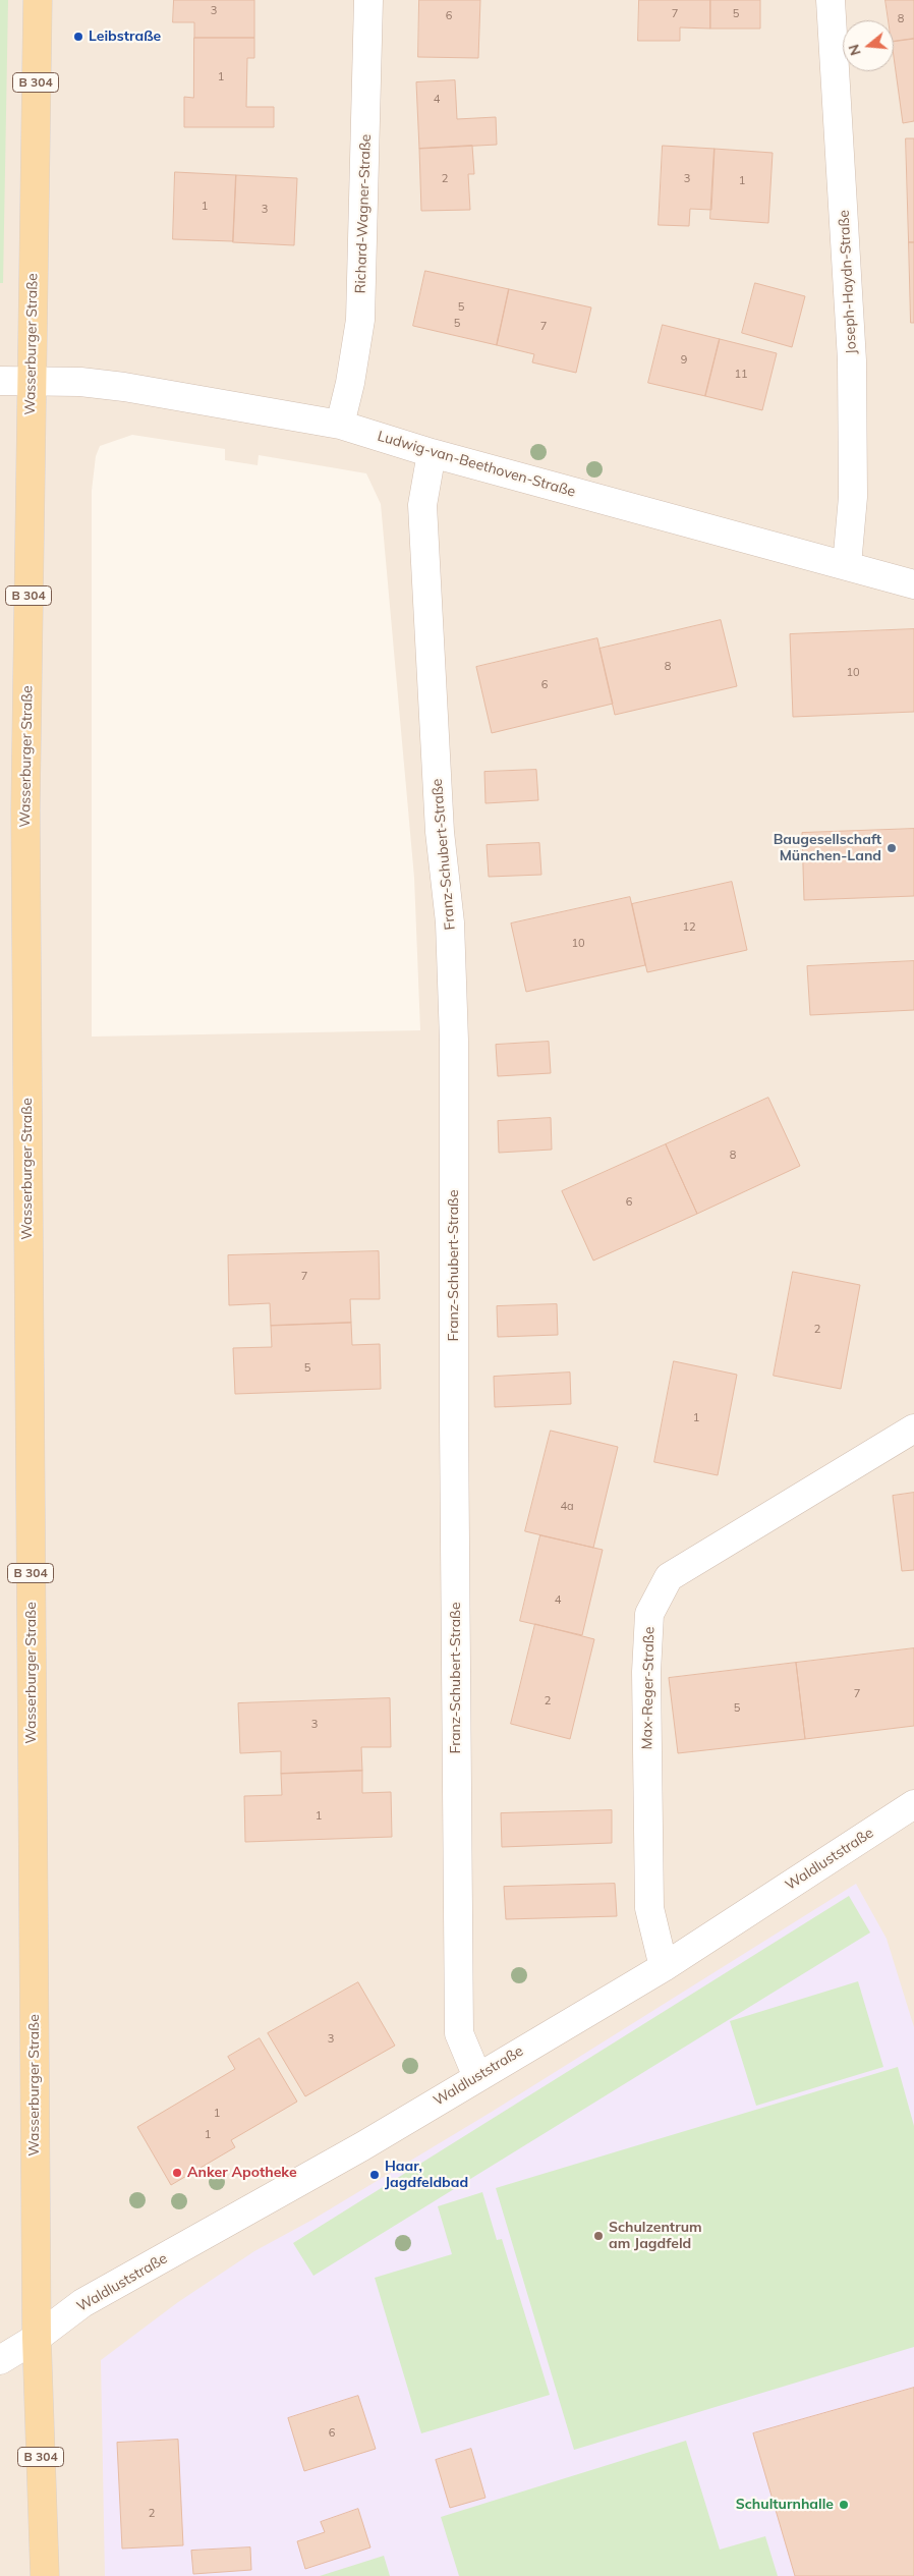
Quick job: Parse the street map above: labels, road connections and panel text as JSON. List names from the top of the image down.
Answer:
{
  "streets": {
    "main road": ["B 304", "Wasserburger Straße"],
    "street": [
      "Richard-Wagner-Straße",
      "Joseph-Haydn-Straße",
      "Ludwig-van-Beethoven-Straße",
      "Franz-Schubert-Straße",
      "Max-Reger-Straße",
      "Waldluststraße"
    ]
  },
  "crossings": [
    ["B 304", "Wasserburger Straße"],
    ["B 304", "Waldluststraße"],
    ["Richard-Wagner-Straße", "Ludwig-van-Beethoven-Straße"],
    ["Joseph-Haydn-Straße", "Ludwig-van-Beethoven-Straße"],
    ["Wasserburger Straße", "Ludwig-van-Beethoven-Straße"],
    ["Wasserburger Straße", "Waldluststraße"],
    ["Ludwig-van-Beethoven-Straße", "Franz-Schubert-Straße"],
    ["Franz-Schubert-Straße", "Waldluststraße"],
    ["Max-Reger-Straße", "Waldluststraße"]
  ],
  "places": [
    "Leibstraße",
    "Baugesellschaft München-Land",
    "Anker Apotheke",
    "Haar, Jagdfeldbad",
    "Schulzentrum am Jagdfeld",
    "Schulturnhalle"
  ],
  "house_numbers": [
    "3",
    "7",
    "5",
    "6",
    "8",
    "1",
    "4",
    "2",
    "3",
    "1",
    "1",
    "3",
    "5",
    "5",
    "7",
    "9",
    "11",
    "8",
    "10",
    "6",
    "12",
    "10",
    "8",
    "6",
    "7",
    "2",
    "5",
    "1",
    "4a",
    "4",
    "7",
    "2",
    "5",
    "3",
    "1",
    "3",
    "1",
    "1",
    "6",
    "2"
  ],
  "north": "left"
}
